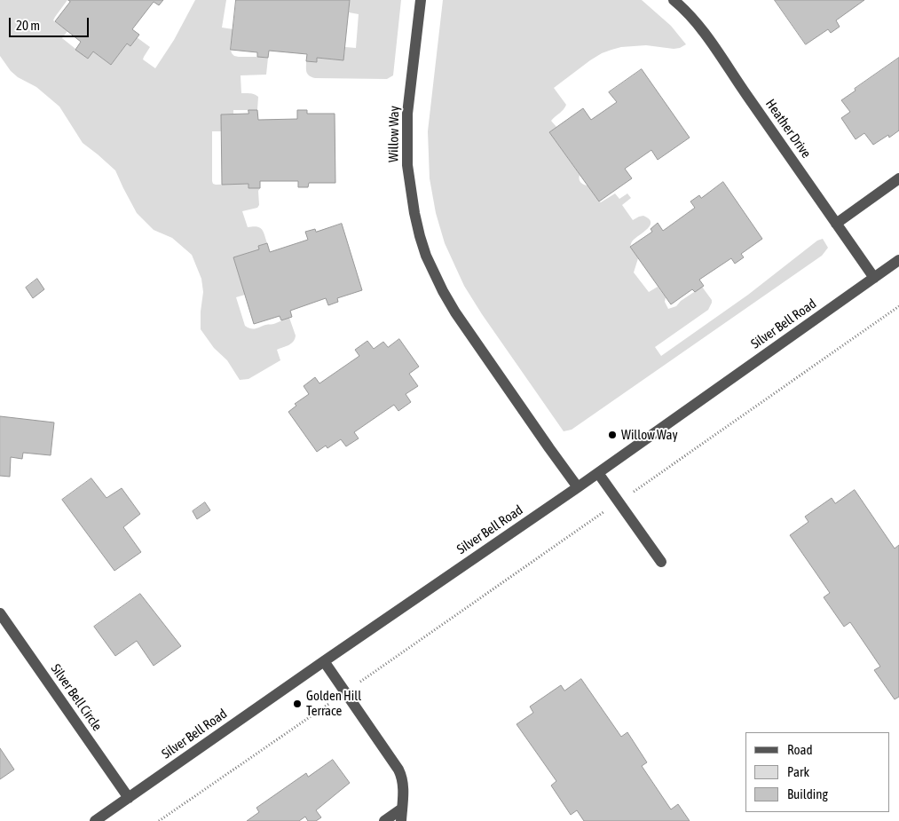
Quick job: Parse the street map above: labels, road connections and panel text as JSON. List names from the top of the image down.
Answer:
{
  "streets": {
    "street": [
      "Heather Drive",
      "Willow Way",
      "Silver Bell Road",
      "Silver Bell Circle"
    ]
  },
  "crossings": [
    ["Heather Drive", "Silver Bell Road"],
    ["Willow Way", "Silver Bell Road"],
    ["Silver Bell Road", "Silver Bell Circle"]
  ],
  "places": ["Willow Way", "Golden Hill Terrace"],
  "legend": ["Road", "Park", "Building"],
  "scale_bar": "20 m"
}
